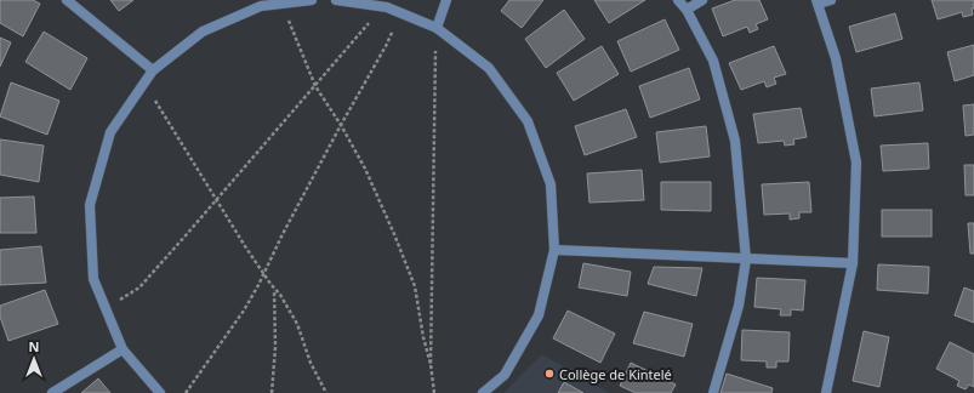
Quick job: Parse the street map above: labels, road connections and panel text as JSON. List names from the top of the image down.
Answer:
{
  "places": ["Collège de Kintelé"],
  "north": "top"
}
